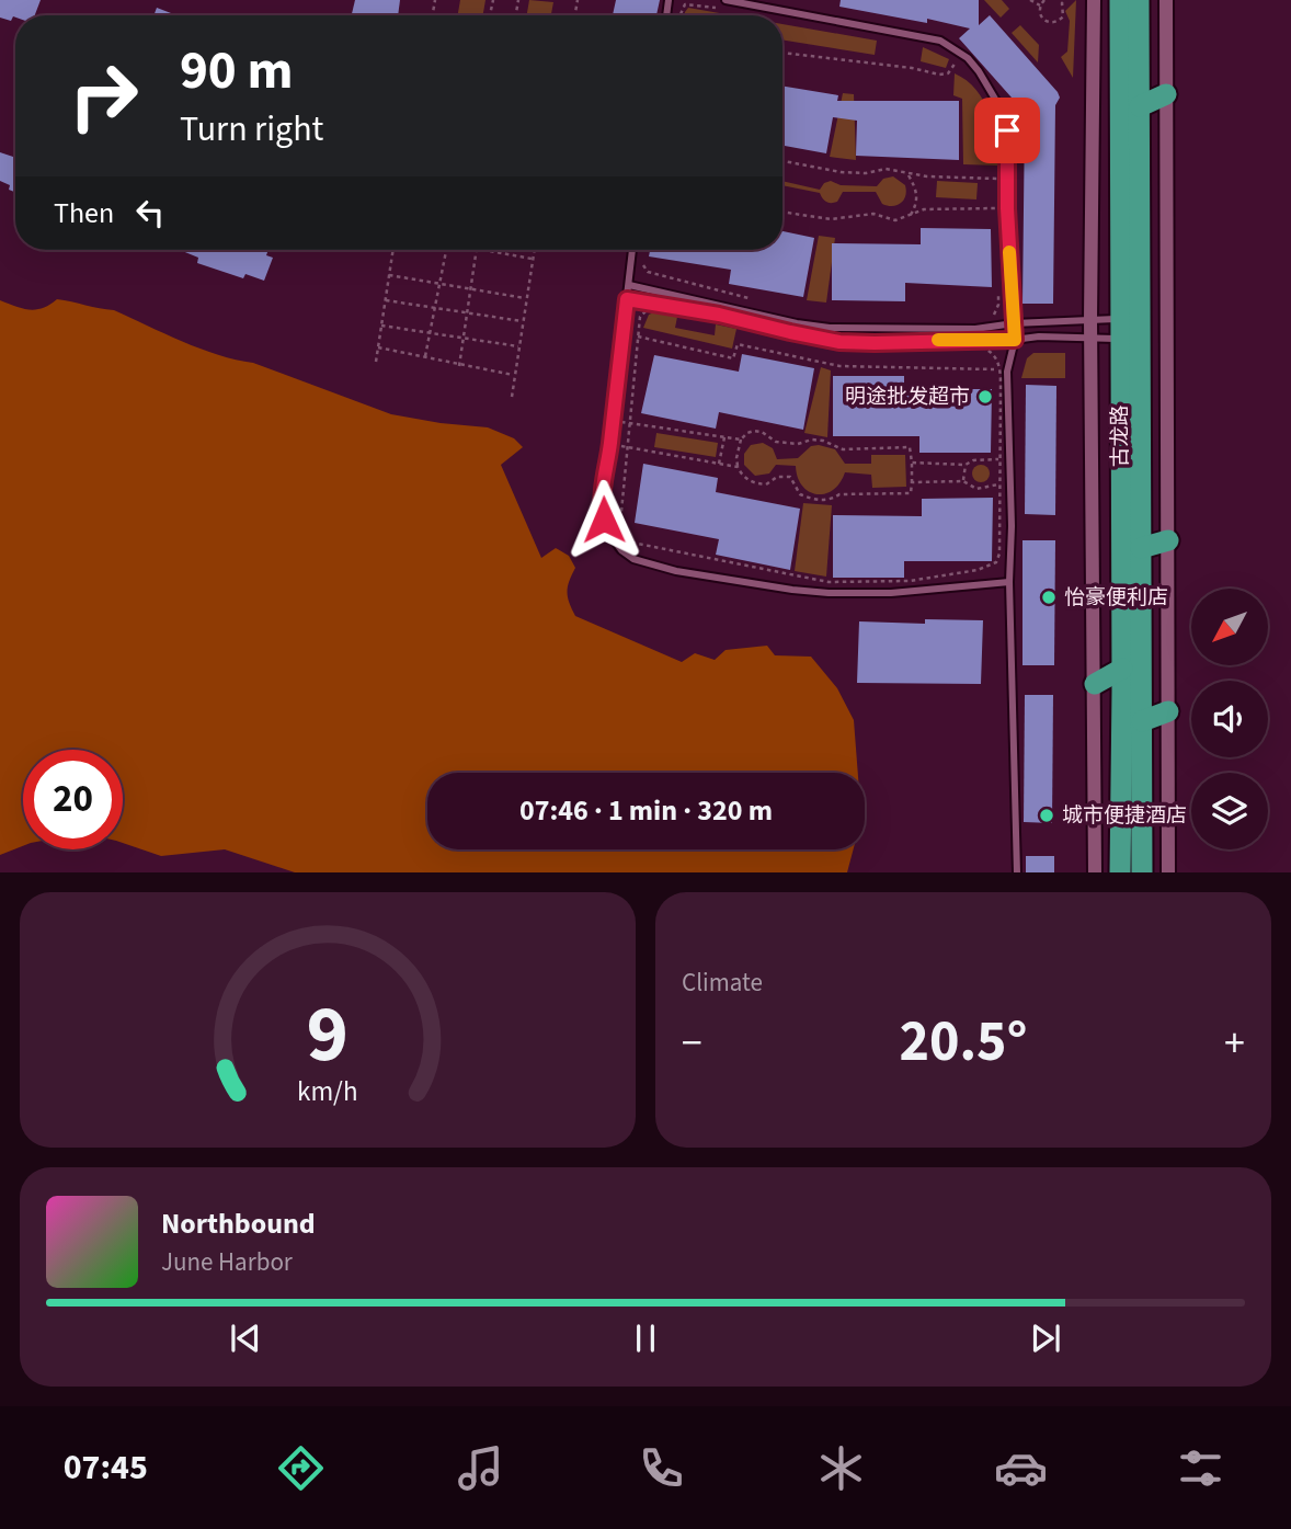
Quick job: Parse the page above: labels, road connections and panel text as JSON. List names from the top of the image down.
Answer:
{
  "streets": {
    "main road": ["古龙路"]
  },
  "places": ["明途批发超市", "怡豪便利店", "城市便捷酒店"],
  "north": "bottom left",
  "page": {
    "turn": ["90 m", "Turn right"],
    "then": "Then",
    "limit": "20",
    "trip": "07:46 · 1 min · 320 m",
    "tile": "Climate",
    "heat": ["−", "20.5°", "+"],
    "song": ["Northbound", "June Harbor"],
    "tabs": "07:45",
    "gauge": ["9", "km/h"]
  }
}
